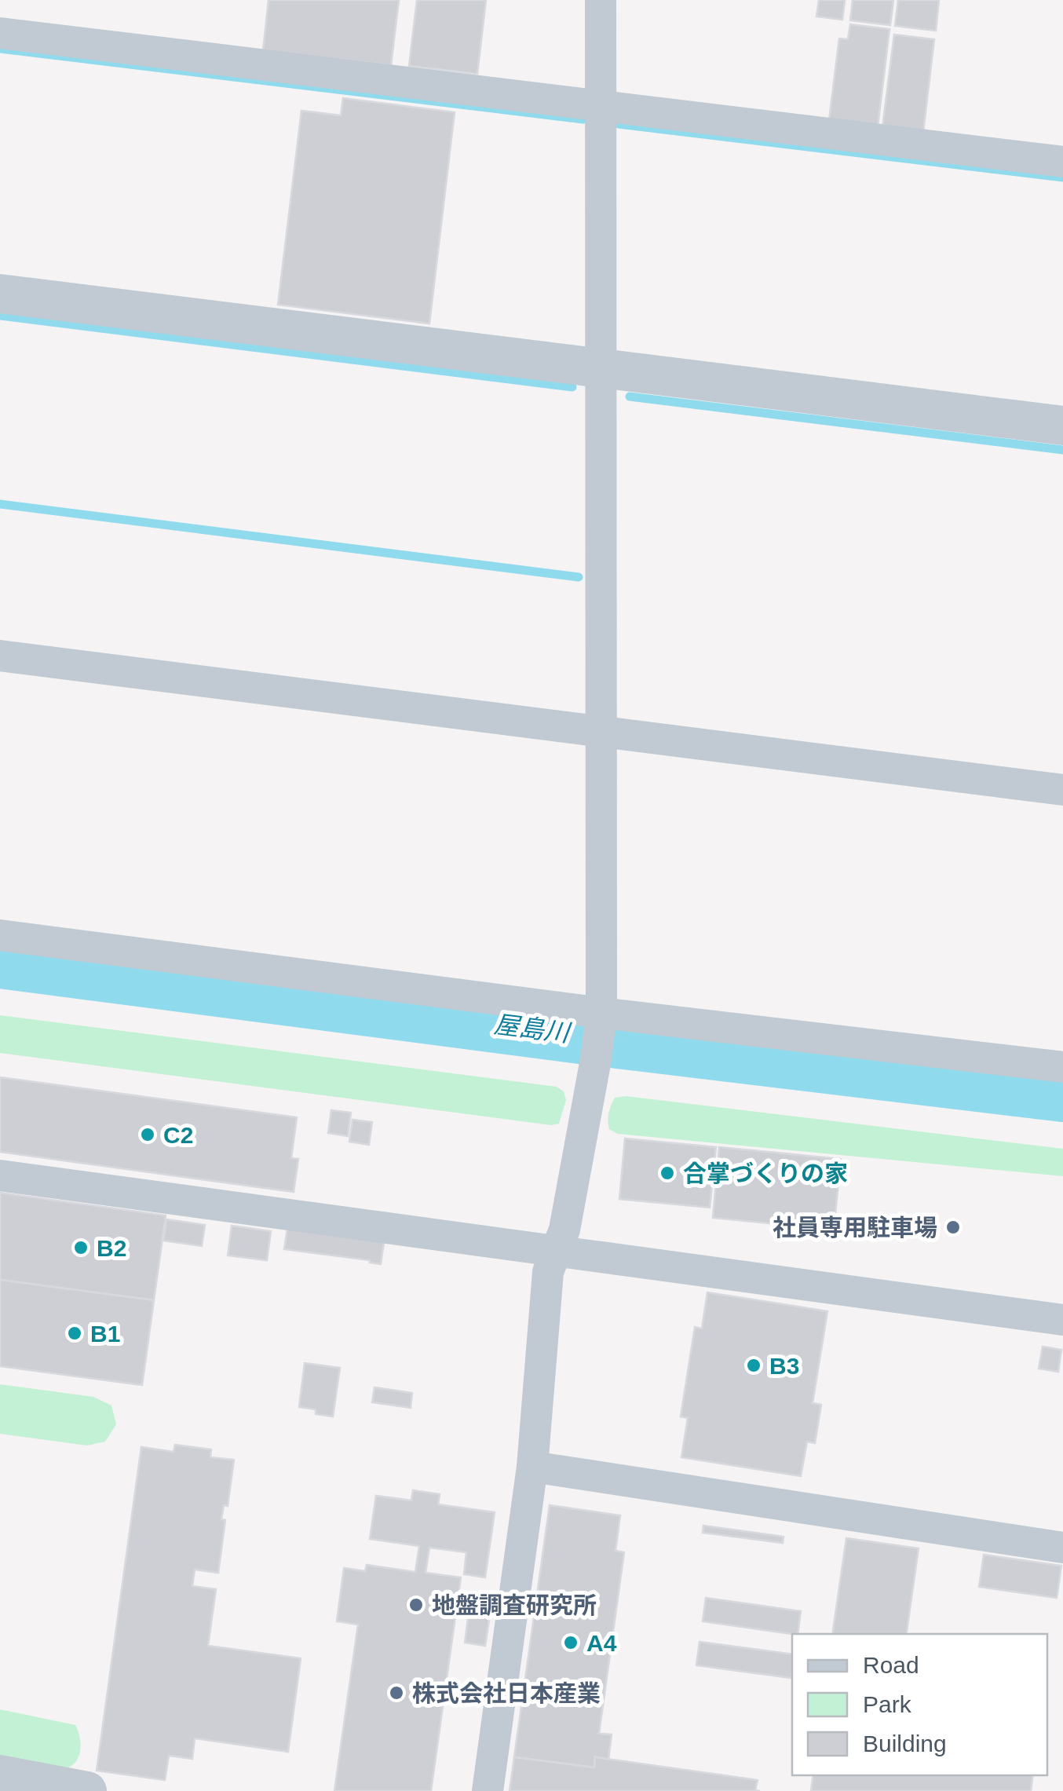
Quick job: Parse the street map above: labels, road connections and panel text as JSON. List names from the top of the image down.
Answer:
{
  "water": ["屋島川"],
  "places": [
    "C2",
    "合掌づくりの家",
    "社員専用駐車場",
    "B2",
    "B1",
    "B3",
    "地盤調査研究所",
    "A4",
    "株式会社日本産業"
  ],
  "legend": ["Road", "Park", "Building"]
}
